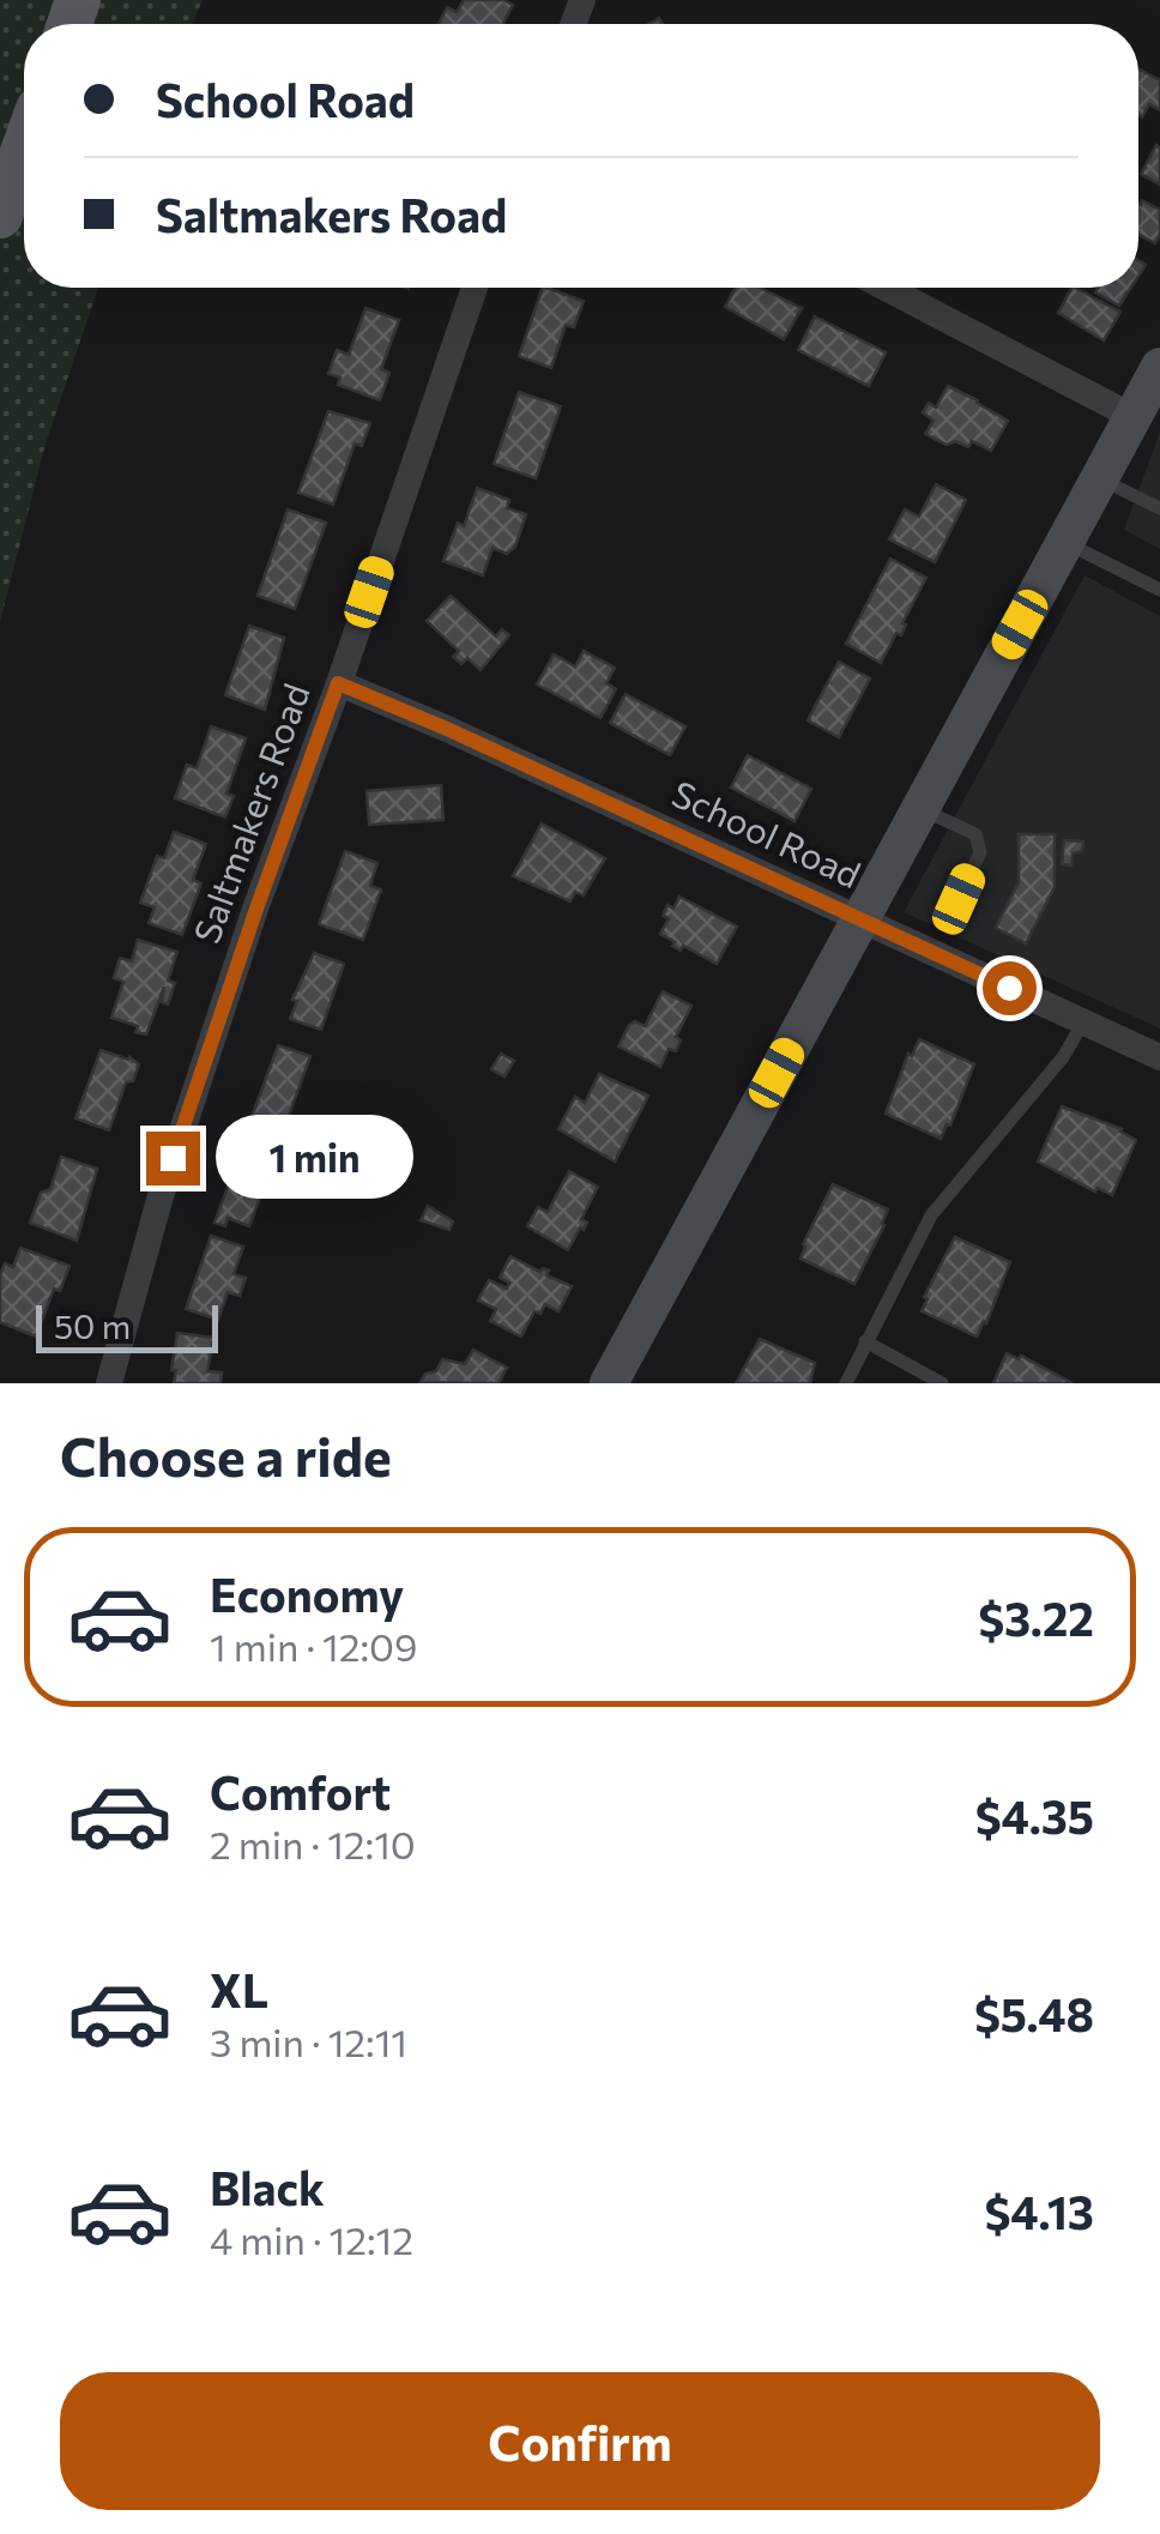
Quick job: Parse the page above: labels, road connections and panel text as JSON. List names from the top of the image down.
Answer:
{
  "streets": {
    "street": ["Saltmakers Road", "School Road"]
  },
  "crossings": [
    ["Saltmakers Road", "School Road"]
  ],
  "scale_bar": "50 m",
  "page": {
    "banner": ["School Road", "Saltmakers Road"],
    "bubble": "1 min",
    "scale": "50 m",
    "heading": "Choose a ride",
    "list": [
      {
        "name": "Economy",
        "note": "1 min · 12:09",
        "value": "$3.22"
      },
      {
        "name": "Comfort",
        "note": "2 min · 12:10",
        "value": "$4.35"
      },
      {
        "name": "XL",
        "note": "3 min · 12:11",
        "value": "$5.48"
      },
      {
        "name": "Black",
        "note": "4 min · 12:12",
        "value": "$4.13"
      }
    ],
    "buttons": "Confirm"
  }
}
